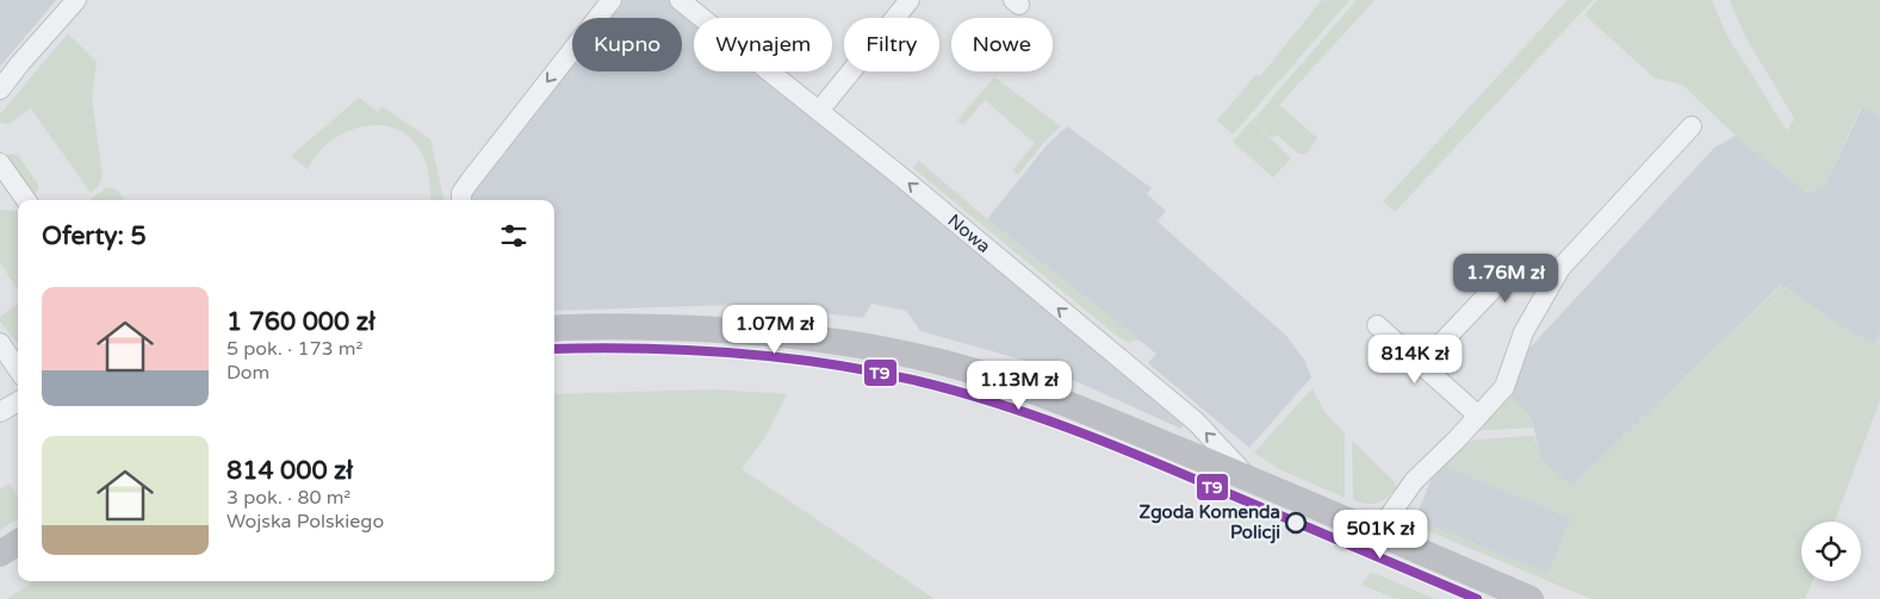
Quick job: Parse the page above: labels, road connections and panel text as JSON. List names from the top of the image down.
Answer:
{
  "streets": {
    "street": ["Nowa"]
  },
  "one_way": ["Nowa"],
  "places": ["Zgoda Komenda Policji"],
  "lines": ["transit line T9"],
  "page": {
    "chip": [
      "Kupno",
      "Wynajem",
      "Filtry",
      "Nowe"
    ],
    "heading": "Oferty: 5",
    "price": [
      "1.76M zł",
      "1.07M zł",
      "814K zł",
      "1.13M zł",
      "501K zł"
    ],
    "list": [
      {
        "name": "1 760 000 zł",
        "note": "5 pok. · 173 m² · Dom"
      },
      {
        "name": "814 000 zł",
        "note": "3 pok. · 80 m² · Wojska Polskiego"
      }
    ]
  }
}
